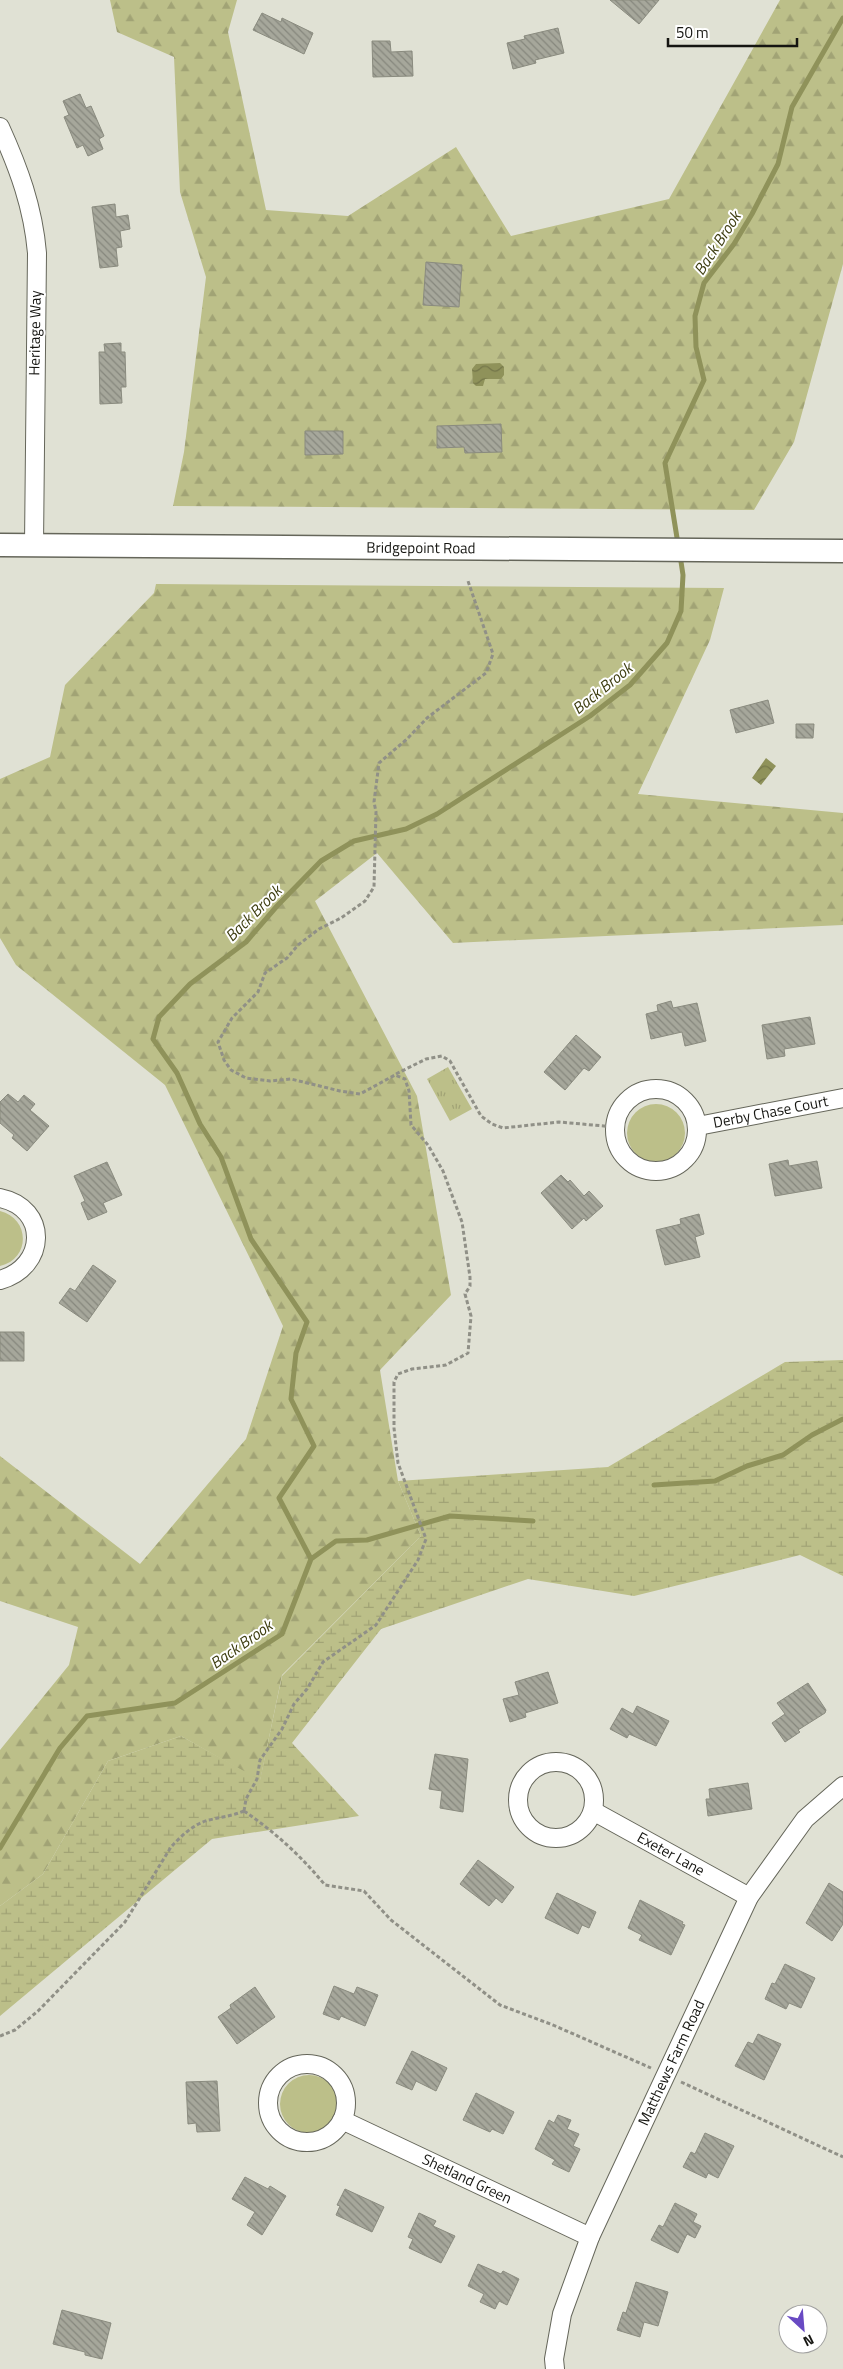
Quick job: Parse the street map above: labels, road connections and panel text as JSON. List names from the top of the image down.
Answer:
{
  "streets": {
    "street": [
      "Heritage Way",
      "Bridgepoint Road",
      "Derby Chase Court",
      "Exeter Lane",
      "Matthews Farm Road",
      "Shetland Green"
    ]
  },
  "crossings": [
    ["Heritage Way", "Bridgepoint Road"],
    ["Exeter Lane", "Matthews Farm Road"],
    ["Matthews Farm Road", "Shetland Green"]
  ],
  "water": ["Back Brook"],
  "scale_bar": "50 m",
  "north": "bottom right"
}
